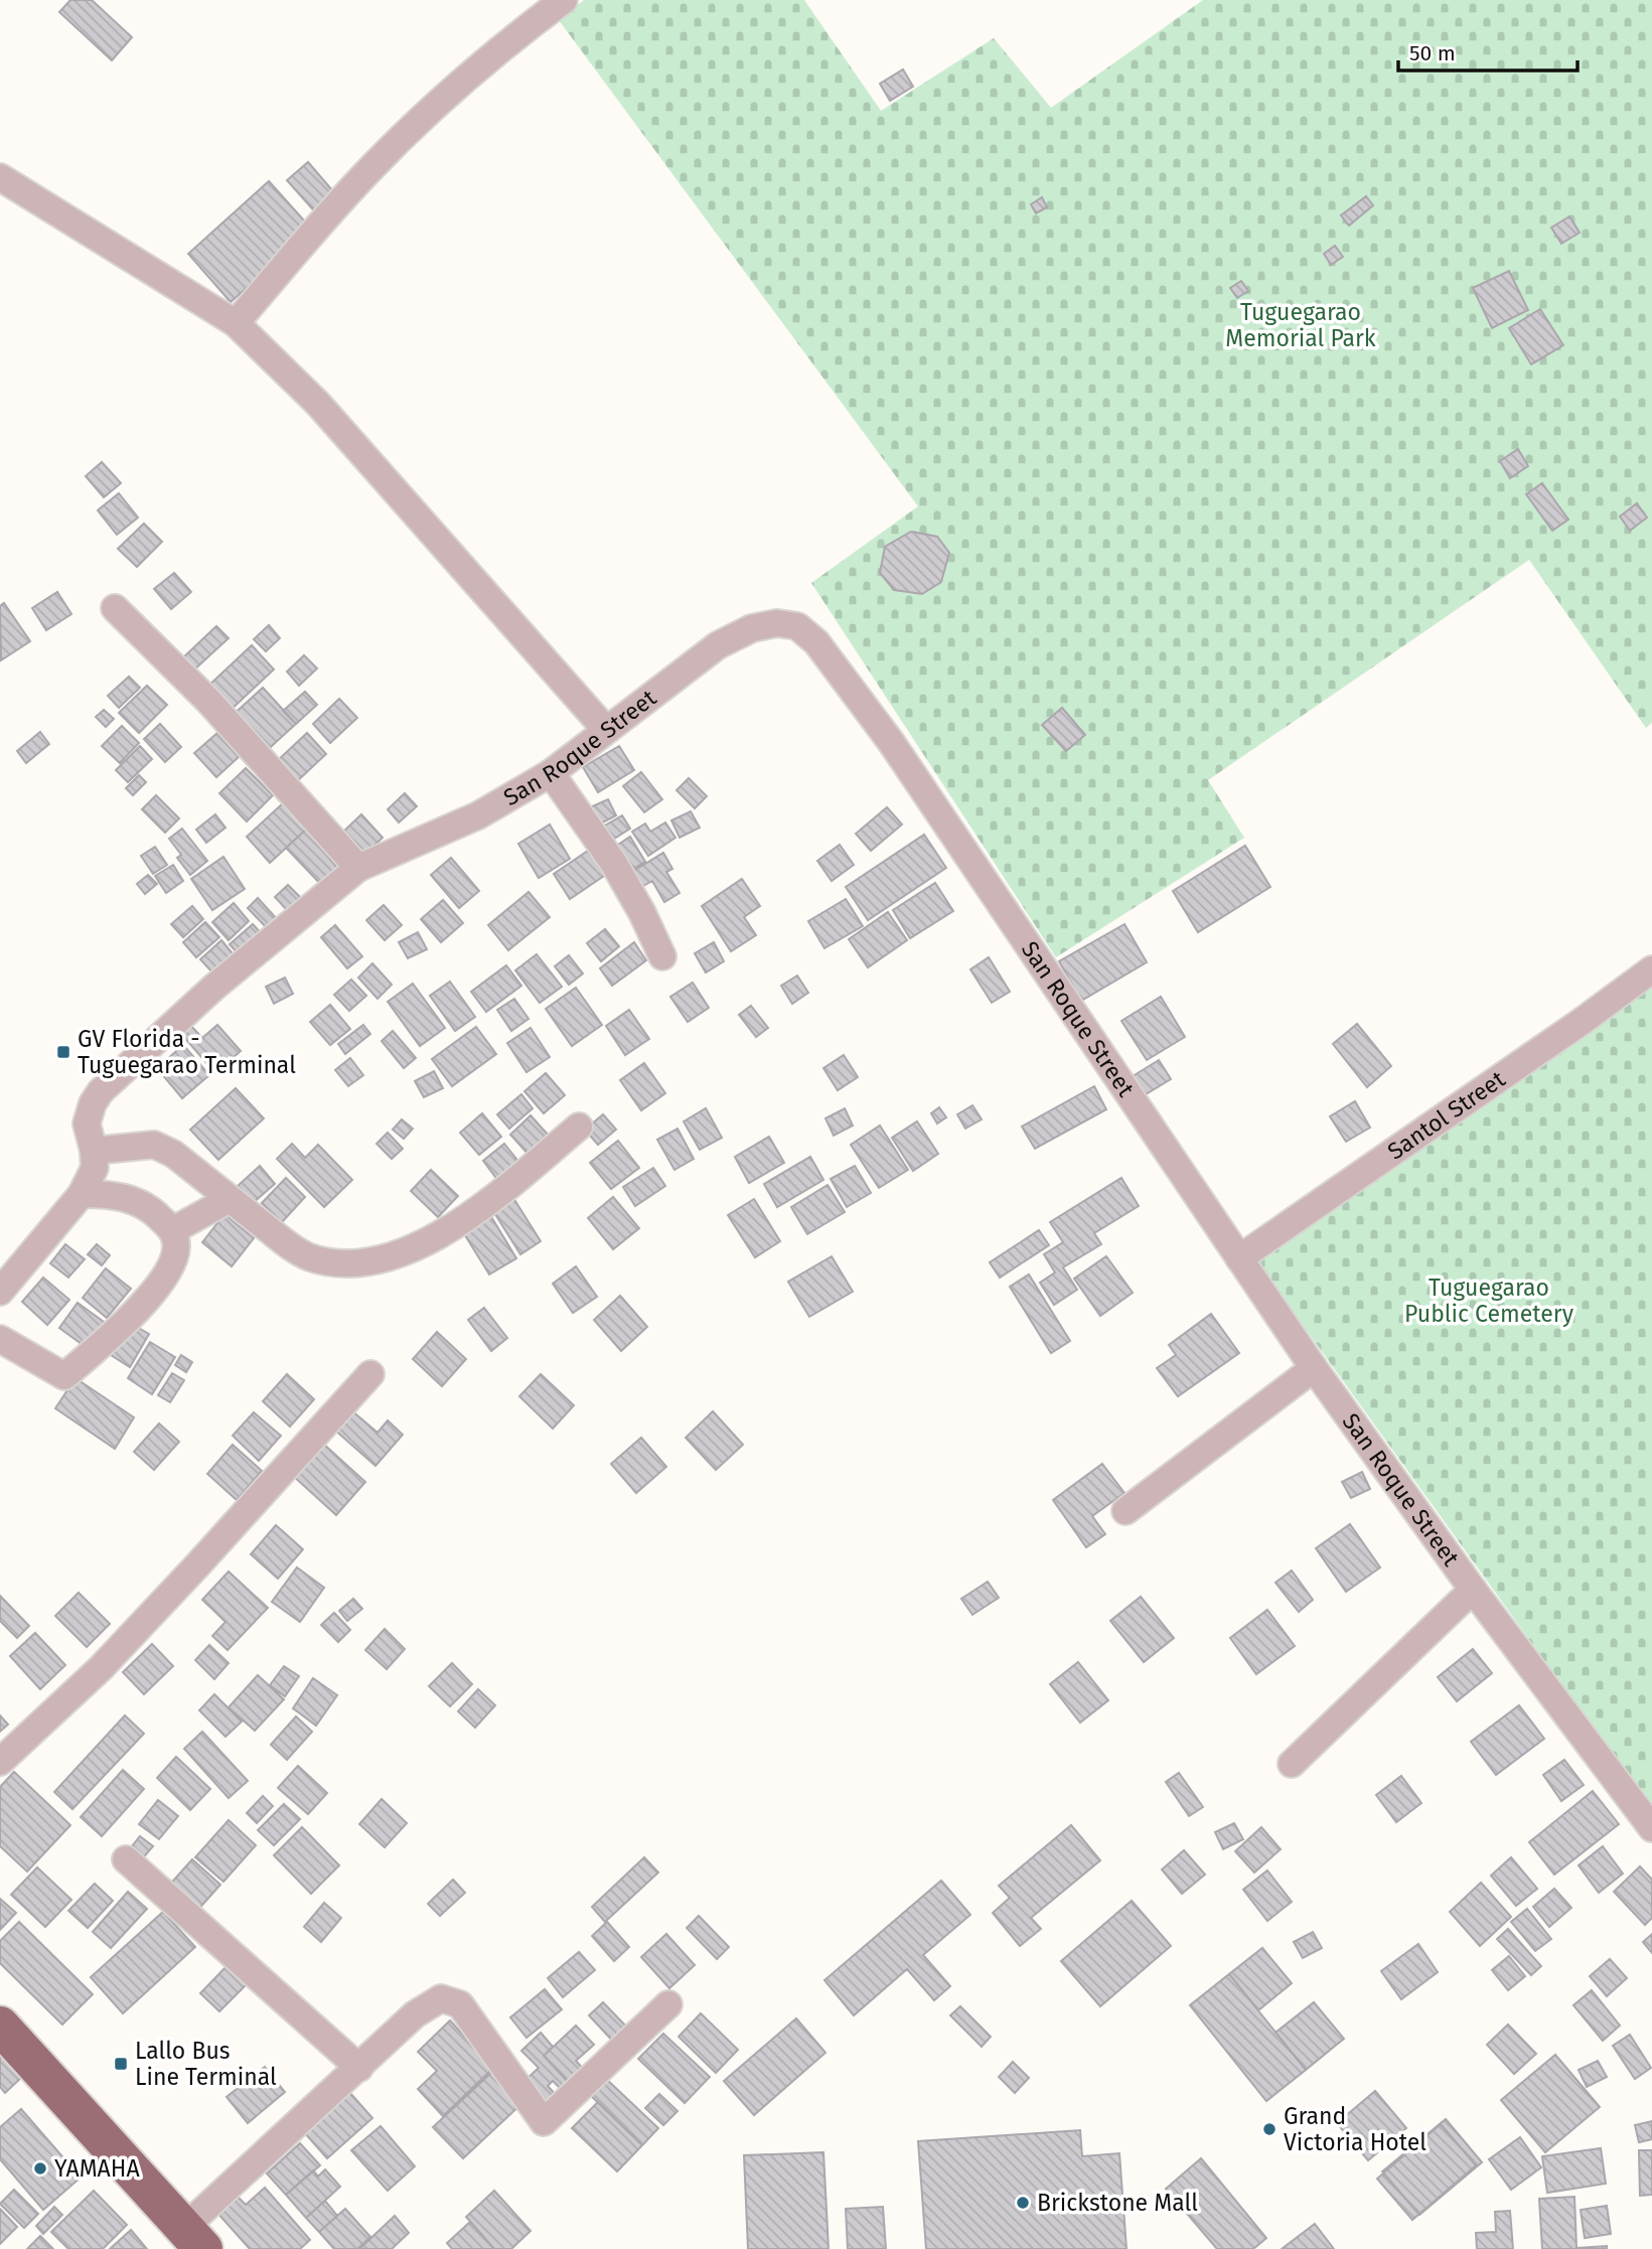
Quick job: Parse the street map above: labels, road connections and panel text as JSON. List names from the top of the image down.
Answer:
{
  "streets": {
    "street": ["San Roque Street", "Santol Street"]
  },
  "crossings": [
    ["San Roque Street", "Santol Street"]
  ],
  "parks": ["Tuguegarao Memorial Park", "Tuguegarao Public Cemetery"],
  "places": {
    "transit": ["GV Florida - Tuguegarao Terminal", "Lallo Bus Line Terminal"],
    "other": ["Grand Victoria Hotel", "YAMAHA", "Brickstone Mall"]
  },
  "scale_bar": "50 m"
}
